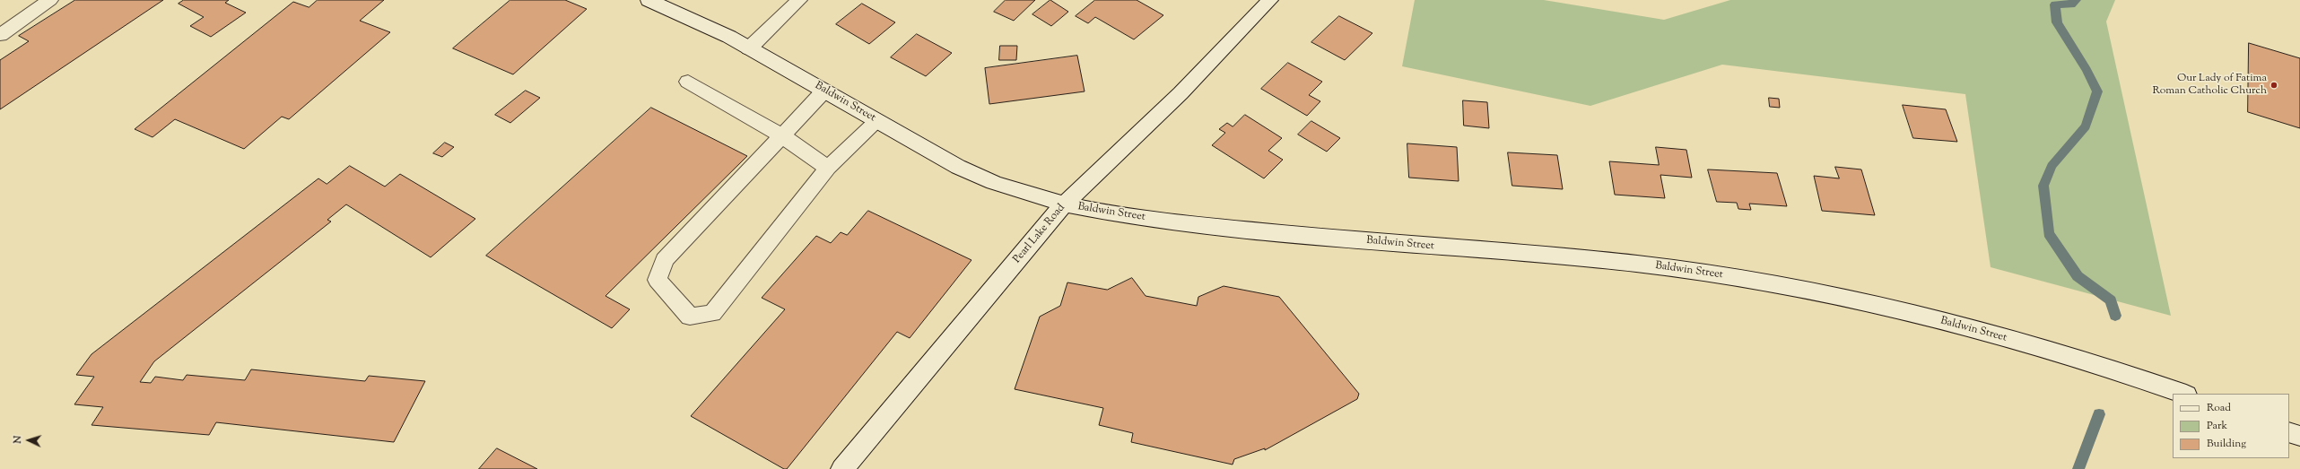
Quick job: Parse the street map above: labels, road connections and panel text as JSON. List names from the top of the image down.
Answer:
{
  "streets": {
    "main road": ["Baldwin Street", "Pearl Lake Road"]
  },
  "crossings": [
    ["Baldwin Street", "Pearl Lake Road"]
  ],
  "places": ["Our Lady of Fatima Roman Catholic Church"],
  "legend": ["Road", "Park", "Building"],
  "north": "left"
}
